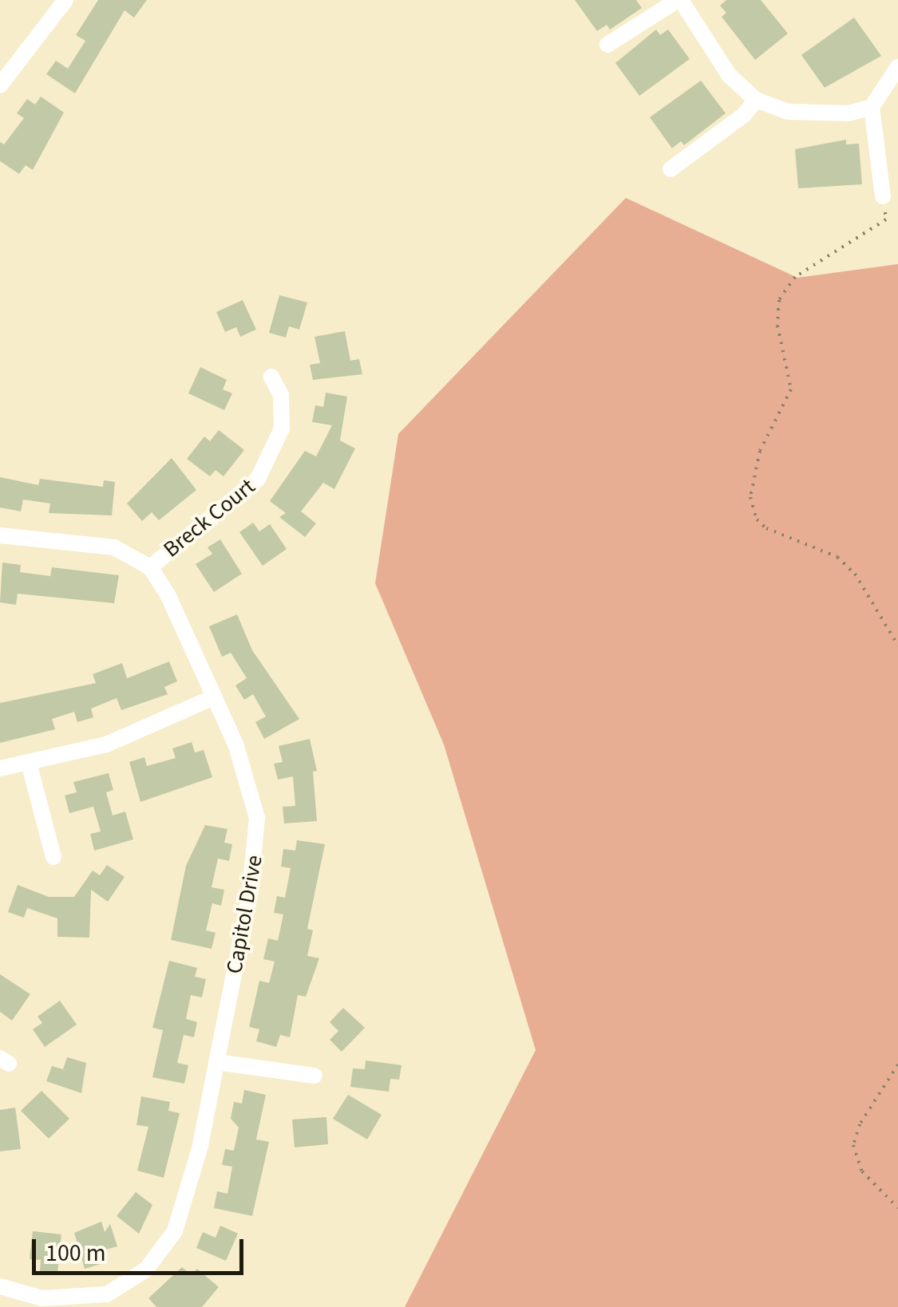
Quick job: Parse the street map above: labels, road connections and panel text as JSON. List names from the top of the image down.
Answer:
{
  "streets": {
    "street": ["Breck Court", "Capitol Drive"]
  },
  "crossings": [
    ["Breck Court", "Capitol Drive"]
  ],
  "scale_bar": "100 m"
}
